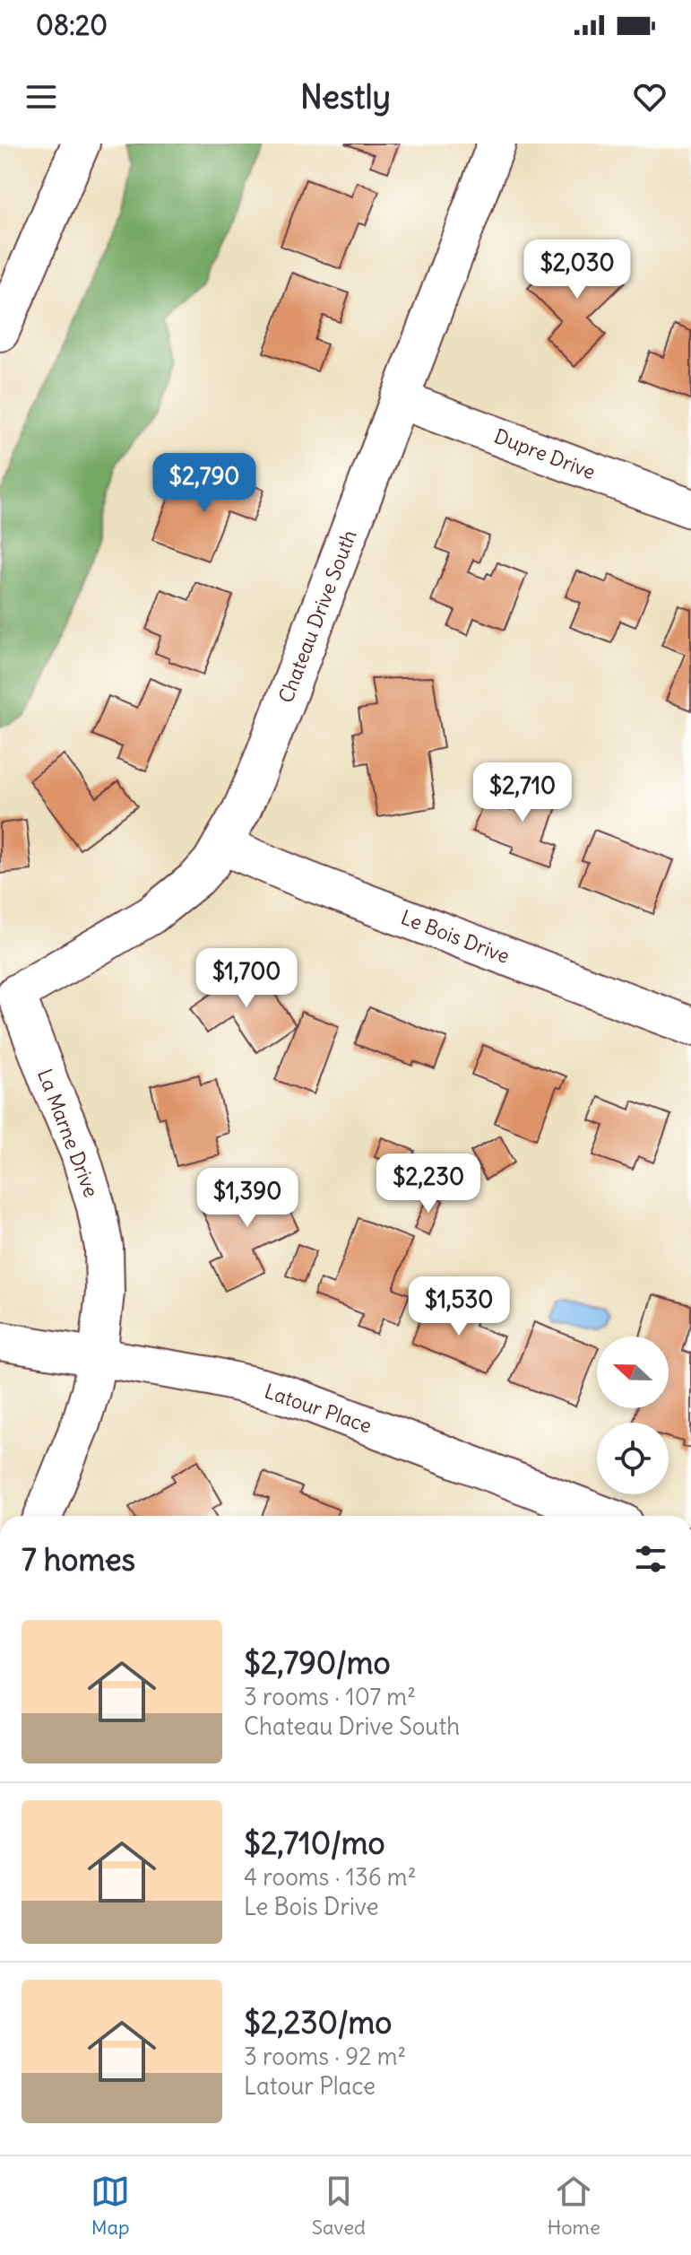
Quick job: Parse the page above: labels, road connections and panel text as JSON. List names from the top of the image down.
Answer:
{
  "streets": {
    "street": [
      "Dupre Drive",
      "Chateau Drive South",
      "Le Bois Drive",
      "La Marne Drive",
      "Latour Place"
    ]
  },
  "crossings": [
    ["Dupre Drive", "Chateau Drive South"],
    ["Chateau Drive South", "Le Bois Drive"],
    ["Chateau Drive South", "La Marne Drive"],
    ["La Marne Drive", "Latour Place"]
  ],
  "north": "left",
  "page": {
    "status": "08:20",
    "header": "Nestly",
    "price": [
      "$2,030",
      "$2,790",
      "$2,710",
      "$1,700",
      "$2,230",
      "$1,390",
      "$1,530"
    ],
    "heading": "7 homes",
    "list": [
      {
        "name": "$2,790/mo",
        "note": "3 rooms · 107 m² · Chateau Drive South"
      },
      {
        "name": "$2,710/mo",
        "note": "4 rooms · 136 m² · Le Bois Drive"
      },
      {
        "name": "$2,230/mo",
        "note": "3 rooms · 92 m² · Latour Place"
      }
    ],
    "tabs": ["Map", "Saved", "Home"]
  }
}
